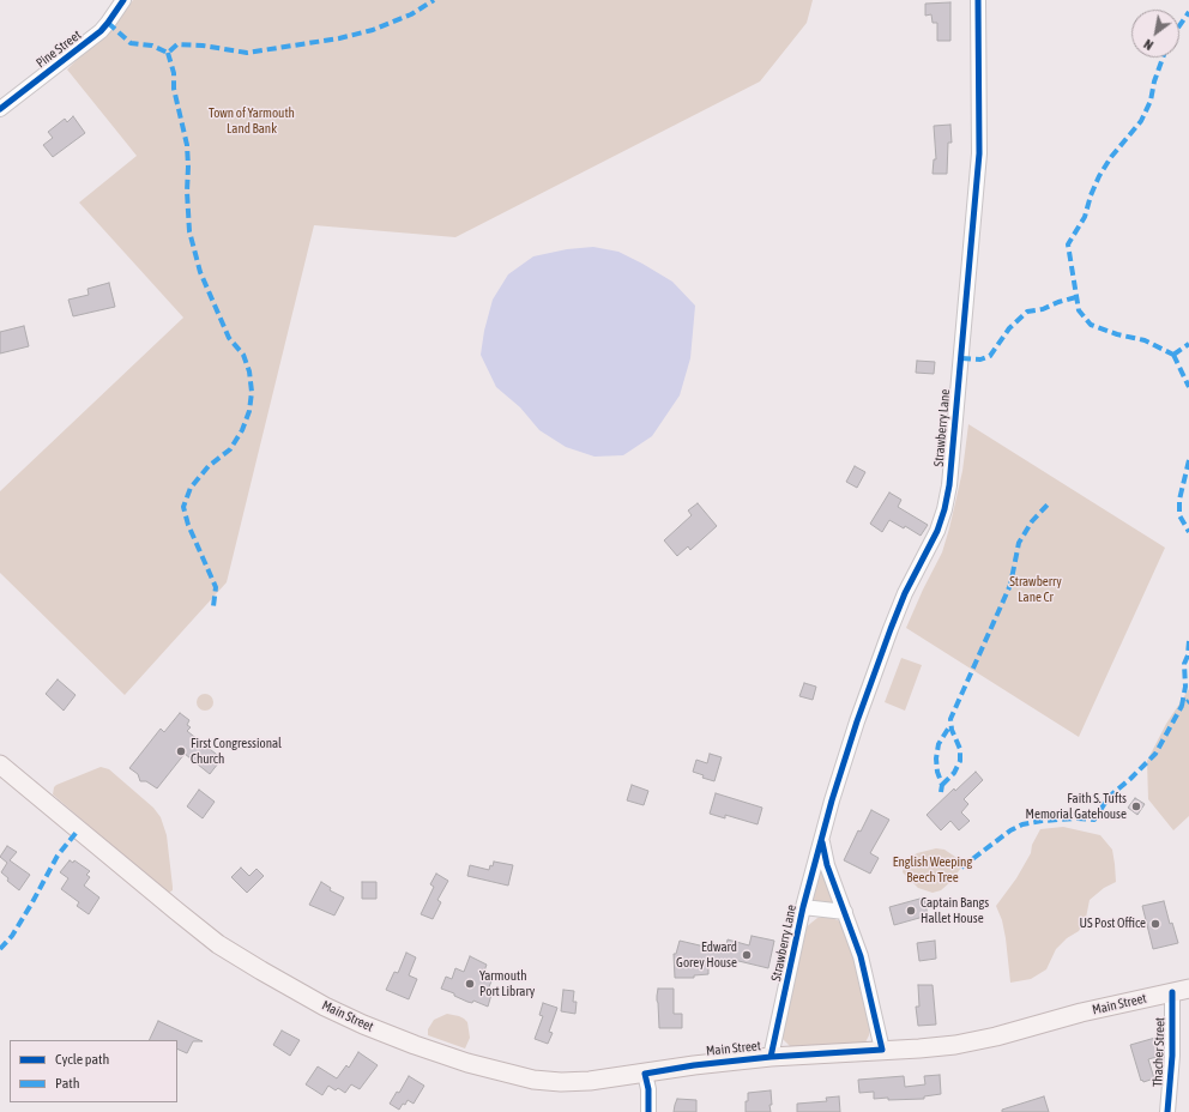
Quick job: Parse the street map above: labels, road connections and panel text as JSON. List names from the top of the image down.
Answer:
{
  "streets": {
    "main road": ["Main Street"],
    "street": ["Pine Street", "Strawberry Lane", "Thacher Street"]
  },
  "crossings": [
    ["Strawberry Lane", "Main Street"],
    ["Main Street", "Thacher Street"]
  ],
  "parks": ["Town of Yarmouth Land Bank", "Strawberry Lane Cr", "English Weeping Beech Tree"],
  "places": [
    "First Congressional Church",
    "Faith S. Tufts Memorial Gatehouse",
    "Captain Bangs Hallet House",
    "US Post Office",
    "Edward Gorey House",
    "Yarmouth Port Library"
  ],
  "legend": ["Cycle path", "Path"],
  "north": "bottom left"
}
